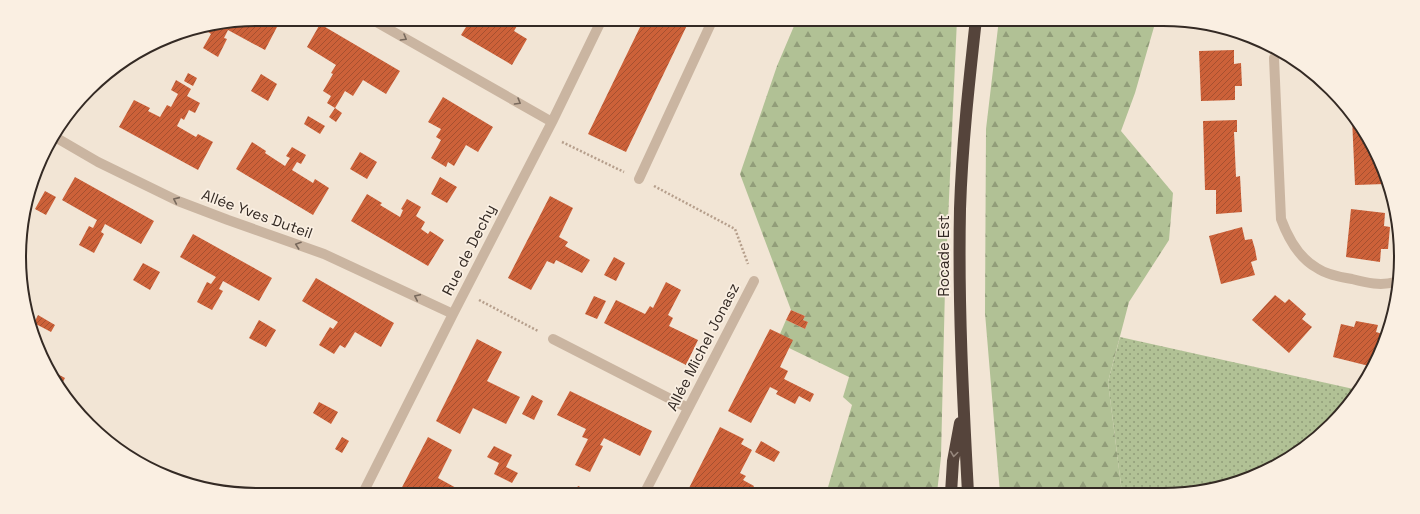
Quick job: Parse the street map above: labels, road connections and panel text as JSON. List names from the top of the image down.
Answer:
{
  "streets": {
    "highway": ["Rocade Est"],
    "street": ["Allée Yves Duteil", "Rue de Dechy", "Allée Michel Jonasz"]
  },
  "crossings": [
    ["Allée Yves Duteil", "Rue de Dechy"],
    ["Rue de Dechy", "Allée Michel Jonasz"]
  ],
  "one_way": ["Allée Yves Duteil"]
}
